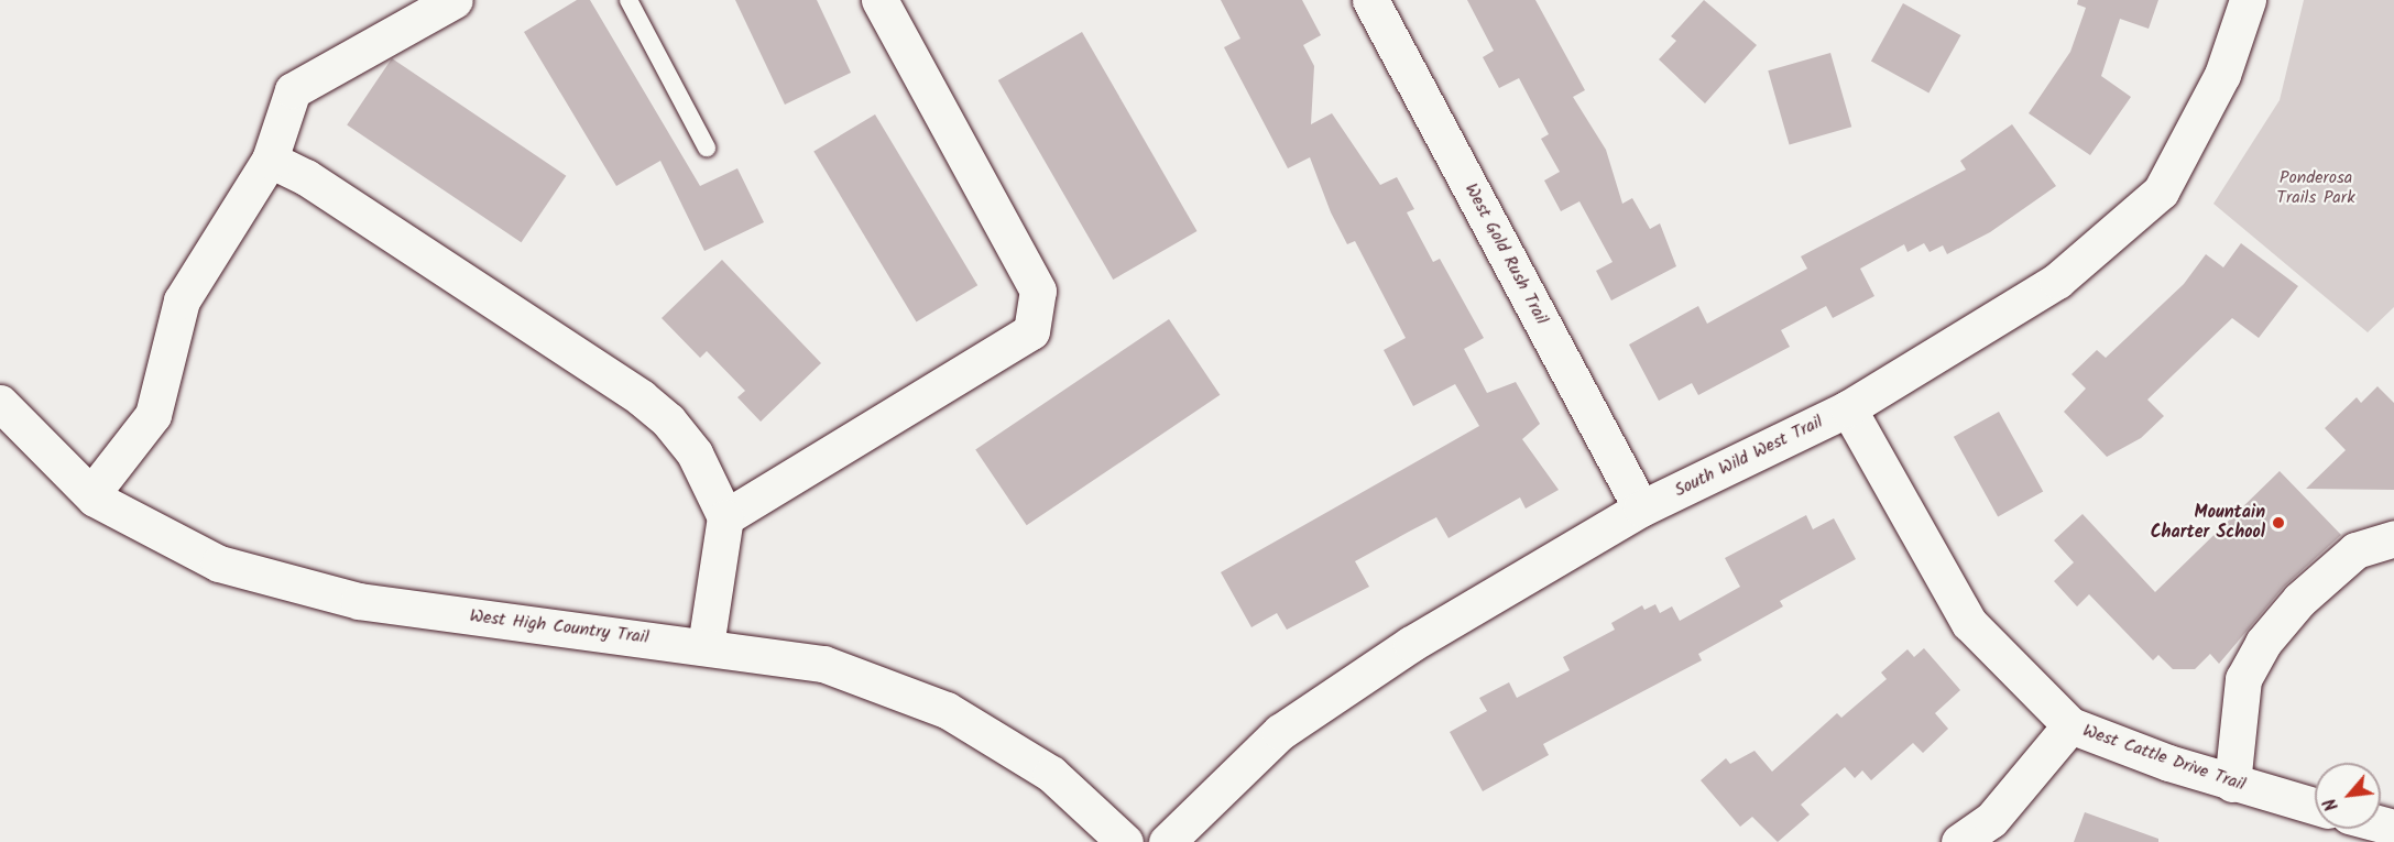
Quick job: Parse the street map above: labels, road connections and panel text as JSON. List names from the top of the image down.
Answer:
{
  "streets": {
    "street": [
      "West Gold Rush Trail",
      "South Wild West Trail",
      "West High Country Trail",
      "West Cattle Drive Trail"
    ]
  },
  "crossings": [
    ["West Gold Rush Trail", "South Wild West Trail"],
    ["South Wild West Trail", "West Cattle Drive Trail"]
  ],
  "parks": ["Ponderosa Trails Park"],
  "places": ["Mountain Charter School"],
  "north": "bottom left"
}
